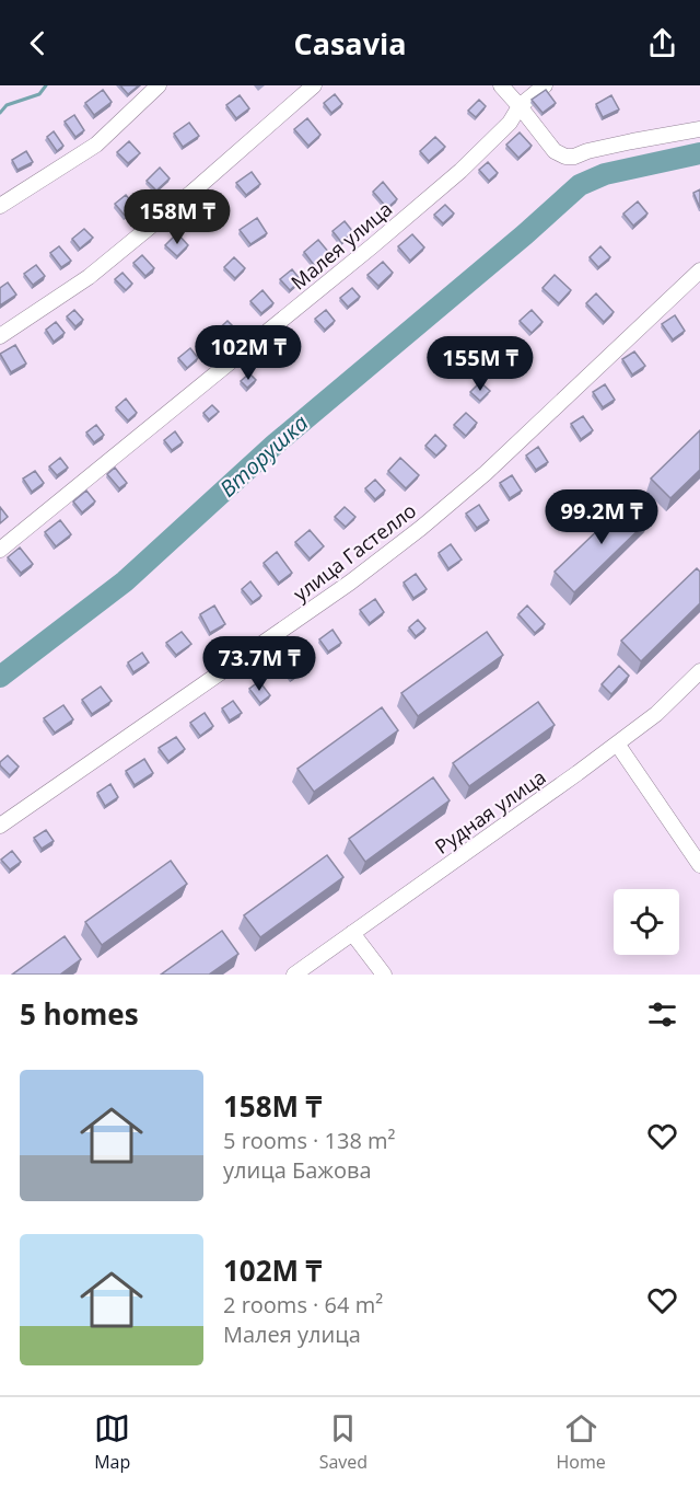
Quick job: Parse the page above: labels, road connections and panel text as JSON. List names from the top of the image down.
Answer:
{
  "streets": {
    "street": ["Малея улица", "улица Гастелло", "Рудная улица"]
  },
  "water": ["Вторушка"],
  "page": {
    "header": "Casavia",
    "price": [
      "158M ₸",
      "102M ₸",
      "155M ₸",
      "99.2M ₸",
      "73.7M ₸"
    ],
    "heading": "5 homes",
    "list": [
      {
        "name": "158M ₸",
        "note": "5 rooms · 138 m² · улица Бажова"
      },
      {
        "name": "102M ₸",
        "note": "2 rooms · 64 m² · Малея улица"
      }
    ],
    "tabs": ["Map", "Saved", "Home"]
  }
}
